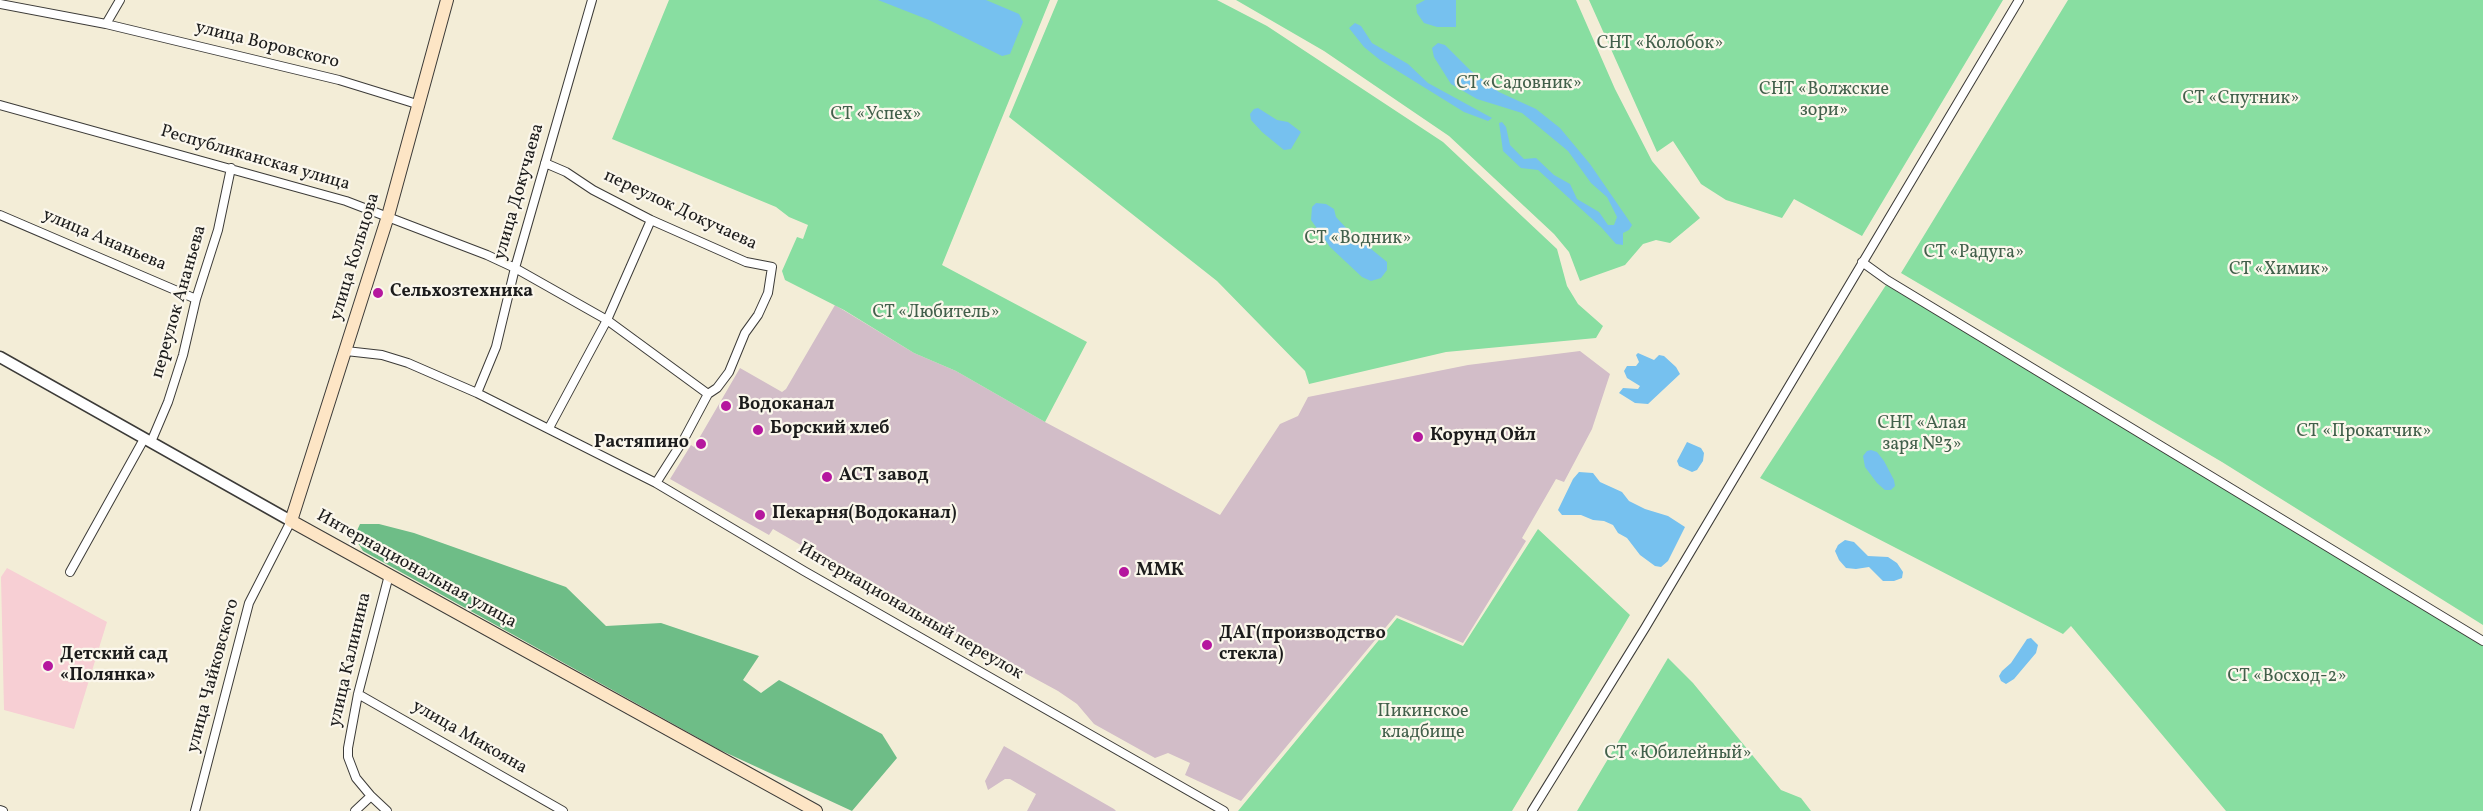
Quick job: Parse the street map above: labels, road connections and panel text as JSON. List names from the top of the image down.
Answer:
{
  "streets": {
    "main road": ["улица Кольцова", "Интернациональная улица"],
    "street": [
      "улица Воровского",
      "Республиканская улица",
      "улица Докучаева",
      "переулок Докучаева",
      "улица Ананьева",
      "переулок Ананьева",
      "Интернациональный переулок",
      "улица Калинина",
      "улица Чайковского",
      "улица Микояна"
    ]
  },
  "crossings": [
    ["улица Воровского", "улица Кольцова"],
    ["Республиканская улица", "улица Докучаева"],
    ["Республиканская улица", "переулок Докучаева"],
    ["Республиканская улица", "улица Кольцова"],
    ["Республиканская улица", "переулок Ананьева"],
    ["улица Докучаева", "переулок Докучаева"],
    ["улица Докучаева", "Интернациональный переулок"],
    ["улица Ананьева", "переулок Ананьева"],
    ["улица Кольцова", "Интернациональная улица"],
    ["улица Кольцова", "Интернациональный переулок"],
    ["улица Кольцова", "улица Чайковского"],
    ["переулок Ананьева", "Интернациональная улица"],
    ["Интернациональная улица", "улица Калинина"],
    ["Интернациональная улица", "улица Чайковского"],
    ["улица Калинина", "улица Микояна"]
  ],
  "parks": [
    "СНТ «Колобок»",
    "СТ «Садовник»",
    "СНТ «Волжские зори»",
    "СТ «Спутник»",
    "СТ «Успех»",
    "СТ «Водник»",
    "СТ «Радуга»",
    "СТ «Химик»",
    "СТ «Любитель»",
    "СНТ «Алая заря №3»",
    "СТ «Прокатчик»",
    "СТ «Восход-2»",
    "Пикинское кладбище",
    "СТ «Юбилейный»"
  ],
  "places": [
    "Сельхозтехника",
    "Водоканал",
    "Борский хлеб",
    "Корунд Ойл",
    "Растяпино",
    "АСТ завод",
    "Пекарня(Водоканал)",
    "ММК",
    "ДАГ(производство стекла)",
    "Детский сад «Полянка»"
  ]
}
